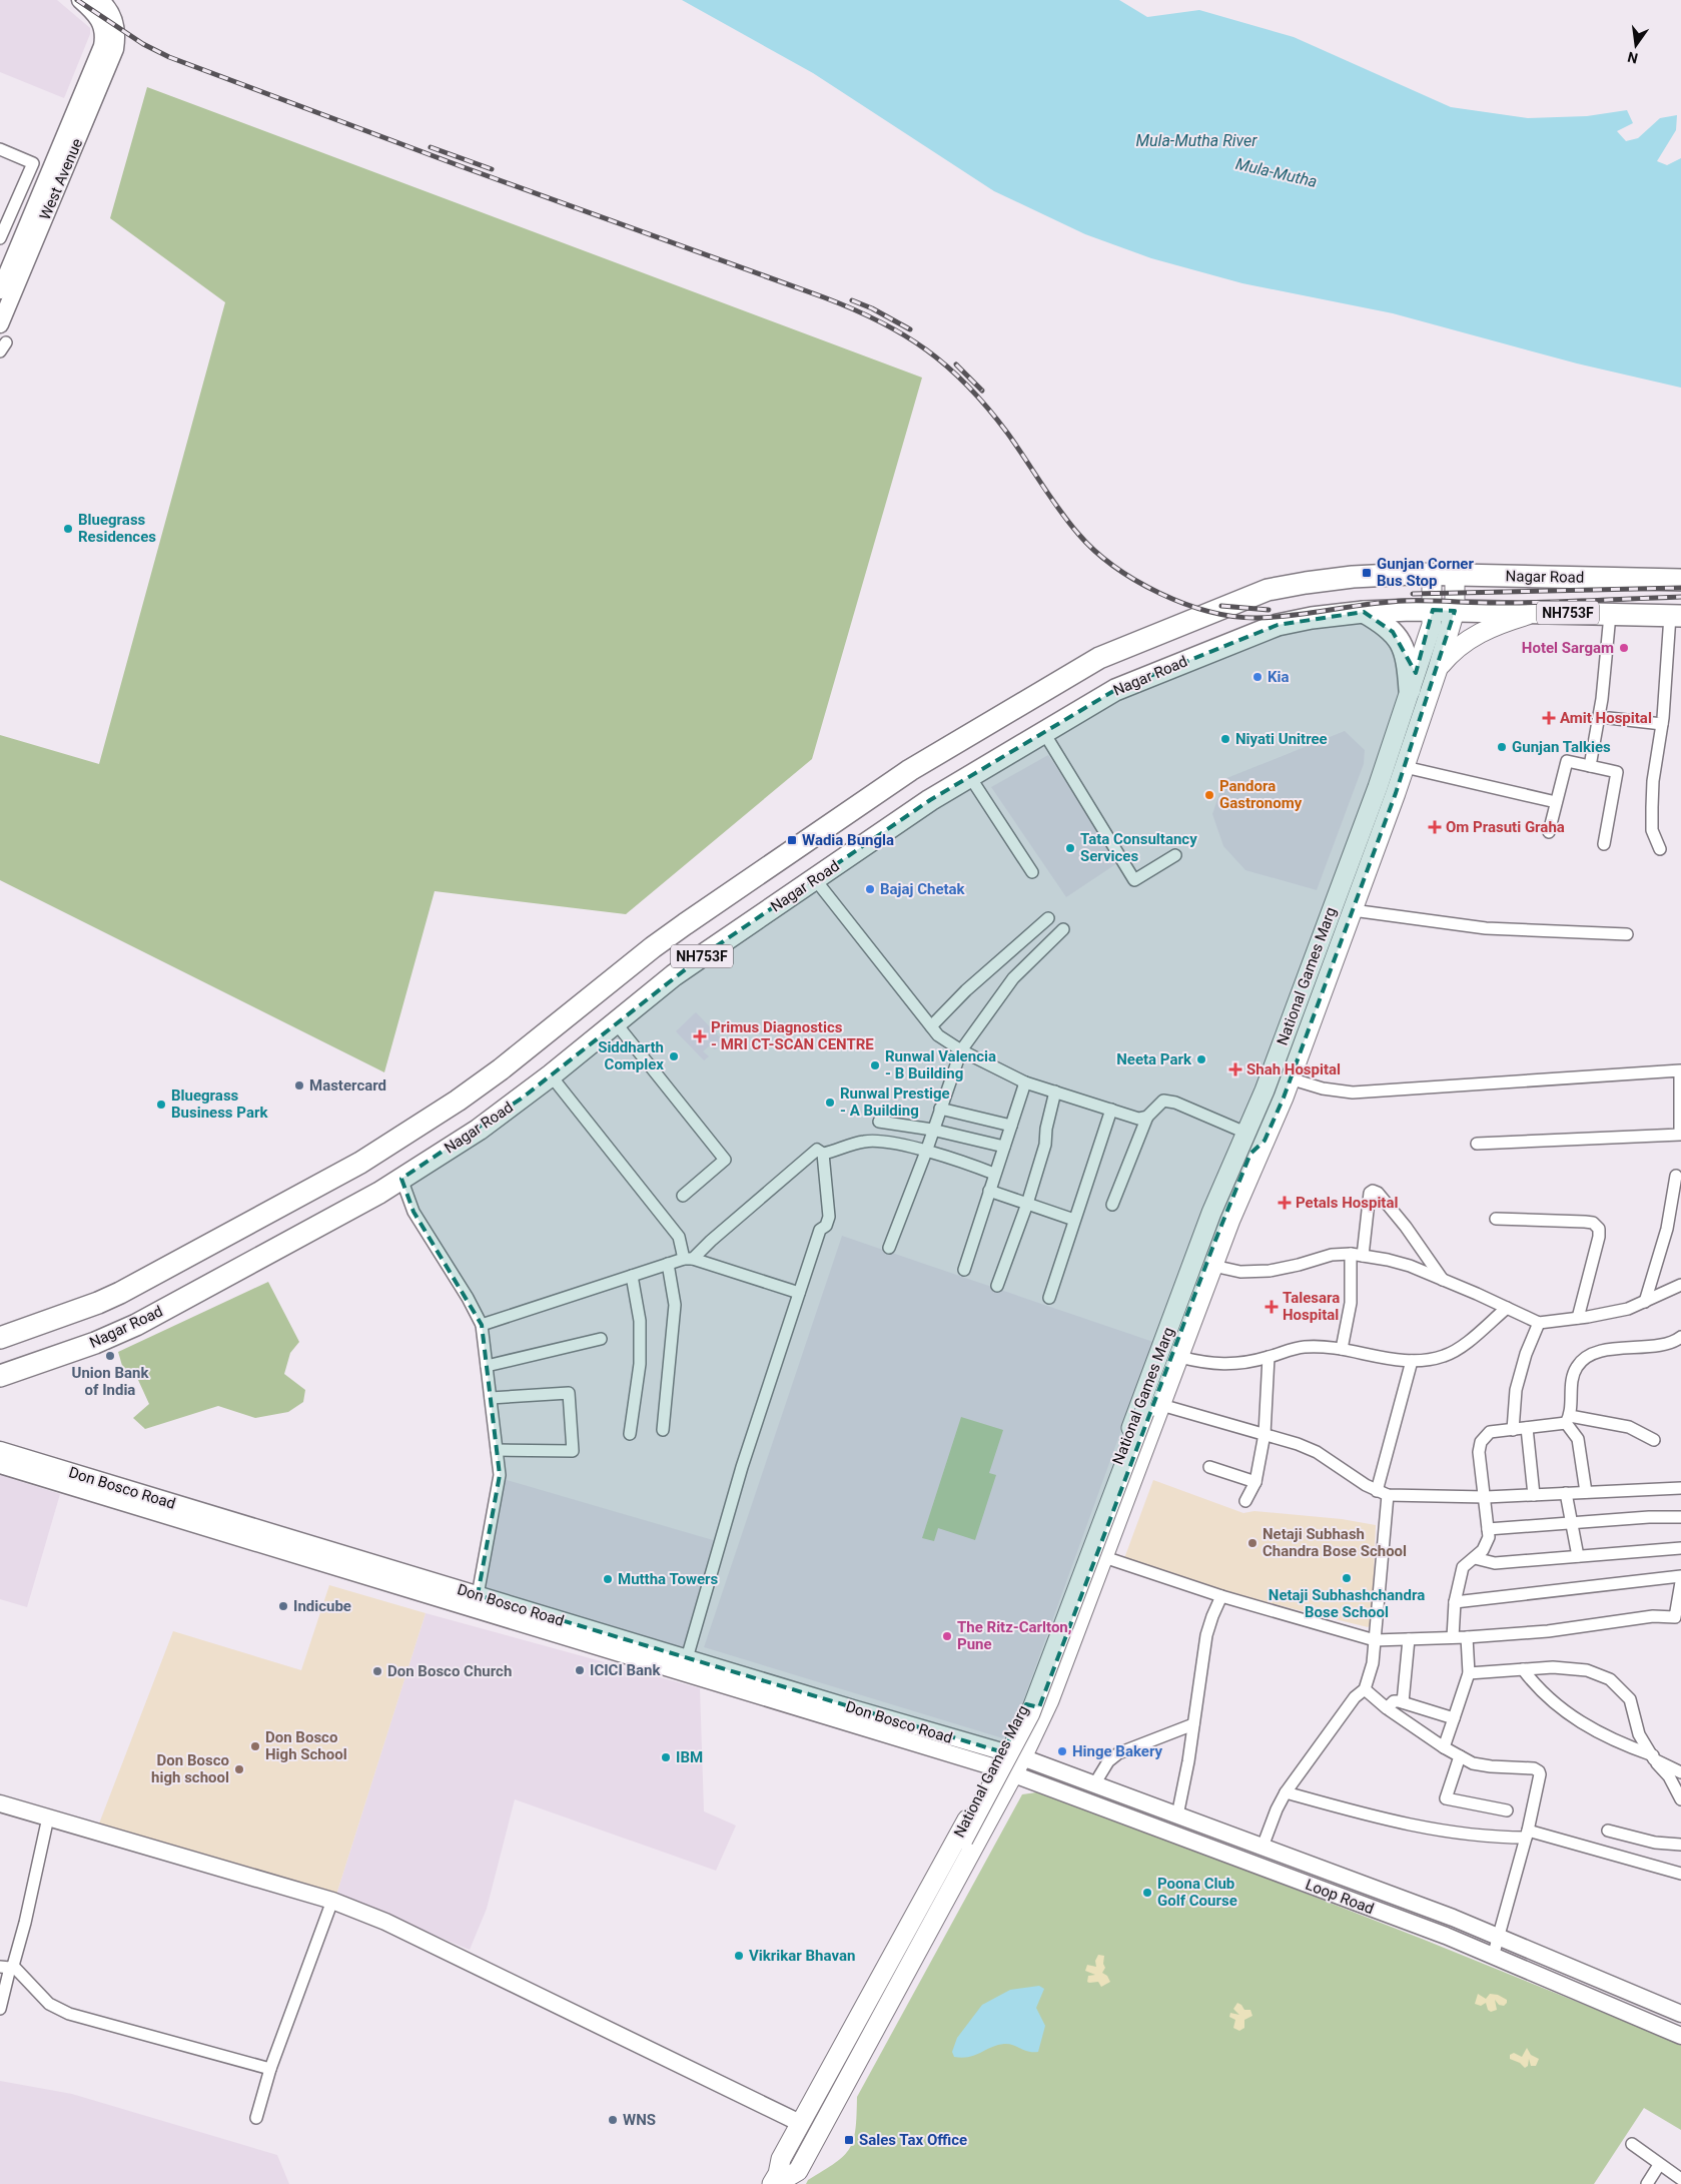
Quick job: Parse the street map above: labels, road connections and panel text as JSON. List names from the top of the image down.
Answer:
{
  "streets": {
    "highway": ["Nagar Road", "NH753F"],
    "main road": [
      "West Avenue",
      "National Games Marg",
      "Don Bosco Road",
      "Loop Road"
    ]
  },
  "crossings": [
    ["Nagar Road", "National Games Marg"],
    ["National Games Marg", "Don Bosco Road"],
    ["National Games Marg", "Loop Road"],
    ["Don Bosco Road", "Loop Road"]
  ],
  "water": ["Mula-Mutha River", "Mula-Mutha"],
  "places": {
    "other": [
      "Bluegrass Residences",
      "Hotel Sargam",
      "Kia",
      "Niyati Unitree",
      "Gunjan Talkies",
      "Pandora Gastronomy",
      "Tata Consultancy Services",
      "Bajaj Chetak",
      "Siddharth Complex",
      "Neeta Park",
      "Runwal Valencia - B Building",
      "Mastercard",
      "Runwal Prestige - A Building",
      "Bluegrass Business Park",
      "Union Bank of India",
      "Netaji Subhash Chandra Bose School",
      "Netaji Subhashchandra Bose School",
      "Muttha Towers",
      "Indicube",
      "The Ritz-Carlton, Pune",
      "ICICI Bank",
      "Don Bosco Church",
      "Don Bosco High School",
      "Hinge Bakery",
      "IBM",
      "Don Bosco high school",
      "Poona Club Golf Course",
      "Vikrikar Bhavan",
      "WNS"
    ],
    "transit": ["Gunjan Corner Bus Stop", "Wadia Bungla", "Sales Tax Office"],
    "health": [
      "Amit Hospital",
      "Om Prasuti Graha",
      "Primus Diagnostics - MRI CT-SCAN CENTRE",
      "Shah Hospital",
      "Petals Hospital",
      "Talesara Hospital"
    ]
  },
  "north": "bottom"
}
